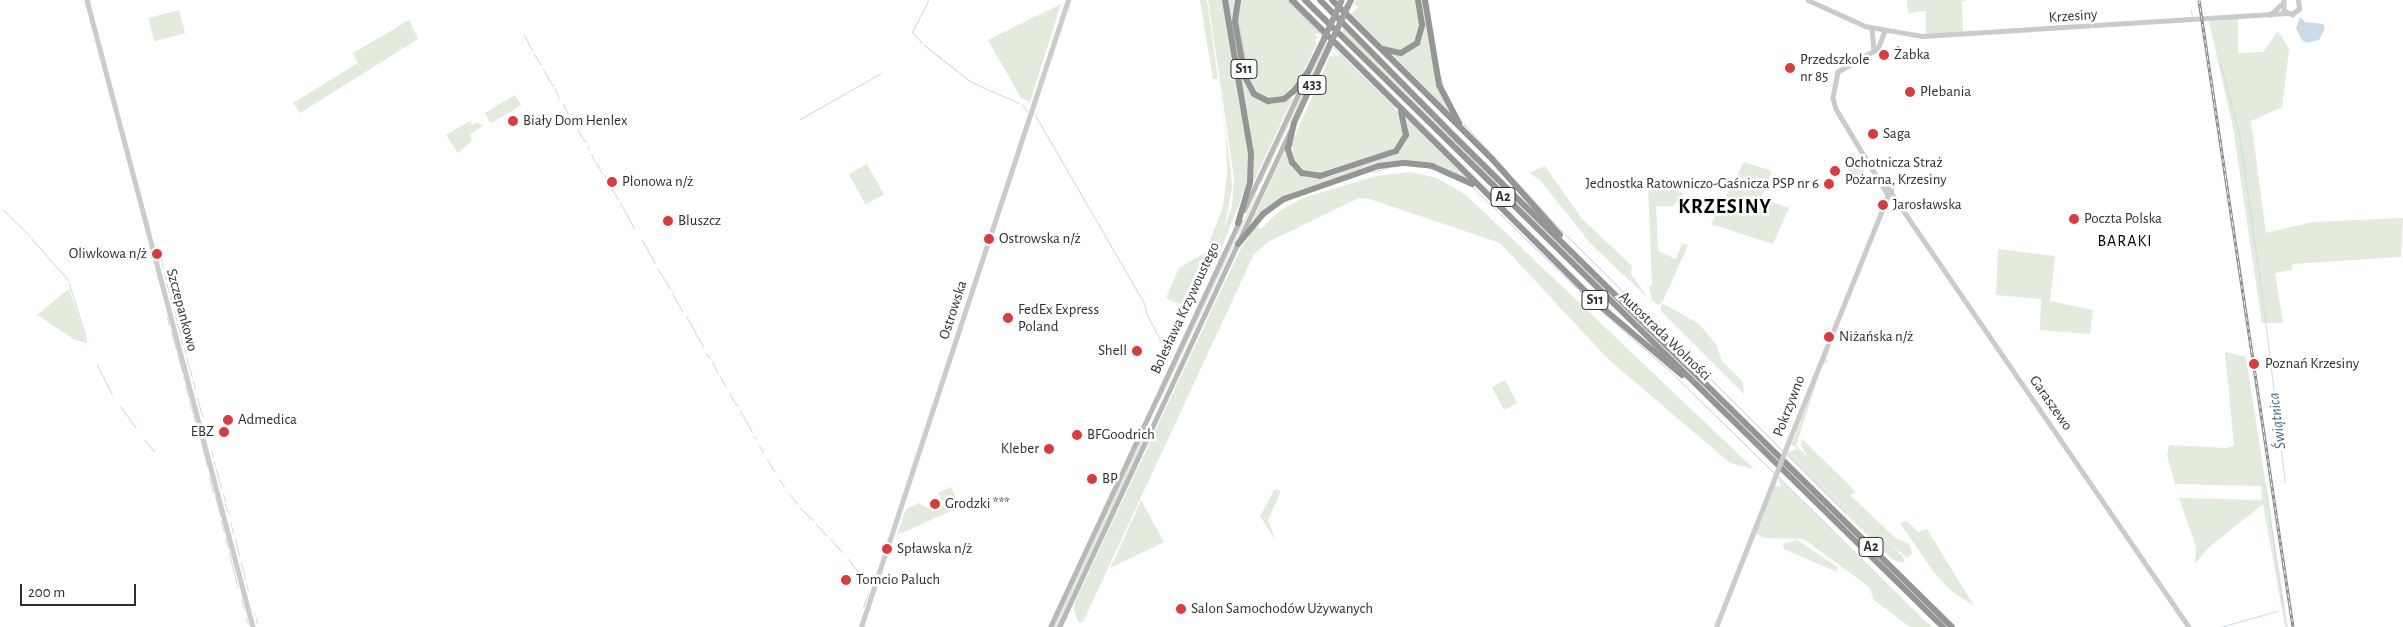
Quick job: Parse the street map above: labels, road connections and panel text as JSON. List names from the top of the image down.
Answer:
{
  "streets": {
    "highway": [
      "S11",
      "433",
      "A2",
      "Bolesława Krzywoustego",
      "Autostrada Wolności"
    ],
    "street": [
      "Krzesiny",
      "Szczepankowo",
      "Ostrowska",
      "Garaszewo",
      "Pokrzywno"
    ]
  },
  "crossings": [
    ["S11", "Bolesława Krzywoustego"],
    ["S11", "Autostrada Wolności"],
    ["Garaszewo", "Pokrzywno"]
  ],
  "districts": ["KRZESINY", "BARAKI"],
  "water": ["Świątnica"],
  "places": [
    "Żabka",
    "Przedszkole nr 85",
    "Plebania",
    "Biały Dom Henlex",
    "Saga",
    "Ochotnicza Straż Pożarna, Krzesiny",
    "Plonowa n/ż",
    "Jednostka Ratowniczo-Gaśnicza PSP nr 6",
    "Jarosławska",
    "Poczta Polska",
    "Bluszcz",
    "Ostrowska n/ż",
    "Oliwkowa n/ż",
    "FedEx Express Poland",
    "Niżańska n/ż",
    "Shell",
    "Poznań Krzesiny",
    "Admedica",
    "EBZ",
    "BFGoodrich",
    "Kleber",
    "BP",
    "Grodzki ***",
    "Spławska n/ż",
    "Tomcio Paluch",
    "Salon Samochodów Używanych"
  ],
  "scale_bar": "200 m"
}
